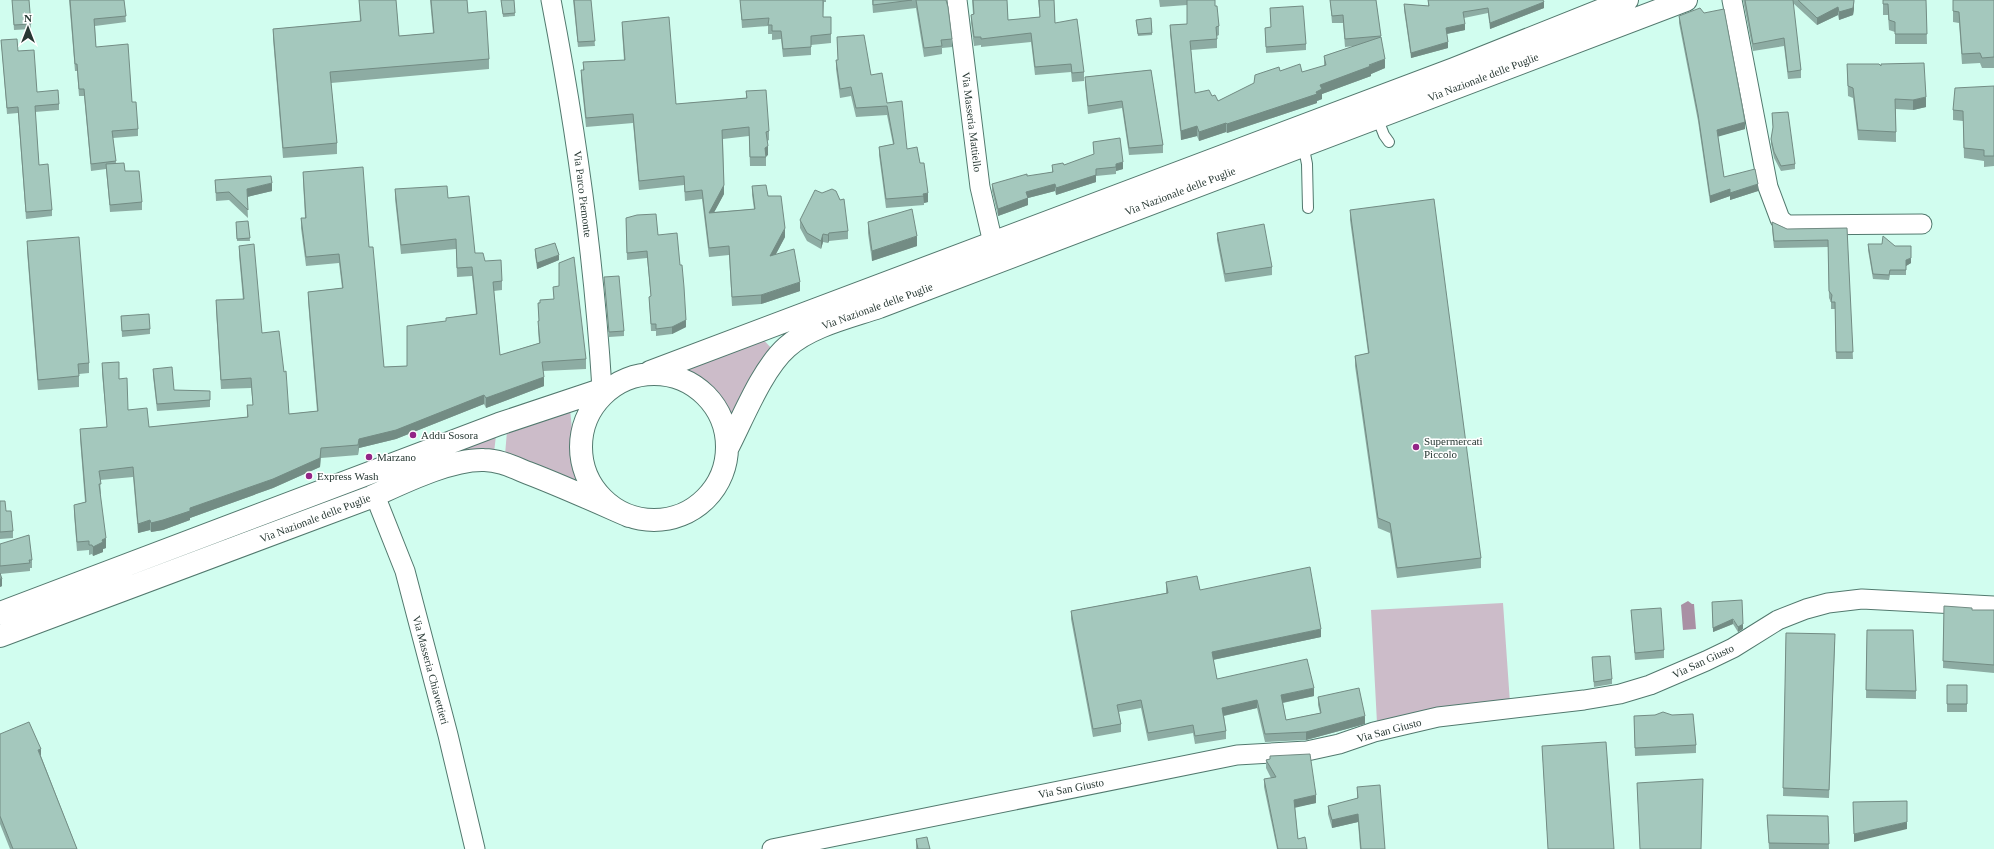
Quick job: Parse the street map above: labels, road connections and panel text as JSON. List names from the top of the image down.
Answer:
{
  "streets": {
    "main road": ["Via Nazionale delle Puglie"],
    "street": [
      "Via Masseria Mattiello",
      "Via Parco Piemonte",
      "Via San Giusto",
      "Via Masseria Chiavettieri"
    ]
  },
  "crossings": [
    ["Via Nazionale delle Puglie", "Via Masseria Mattiello"],
    ["Via Nazionale delle Puglie", "Via Parco Piemonte"],
    ["Via Nazionale delle Puglie", "Via Masseria Chiavettieri"]
  ],
  "places": [
    "Addu Sosora",
    "Supermercati Piccolo",
    "Marzano",
    "Express Wash"
  ],
  "north": "top"
}
